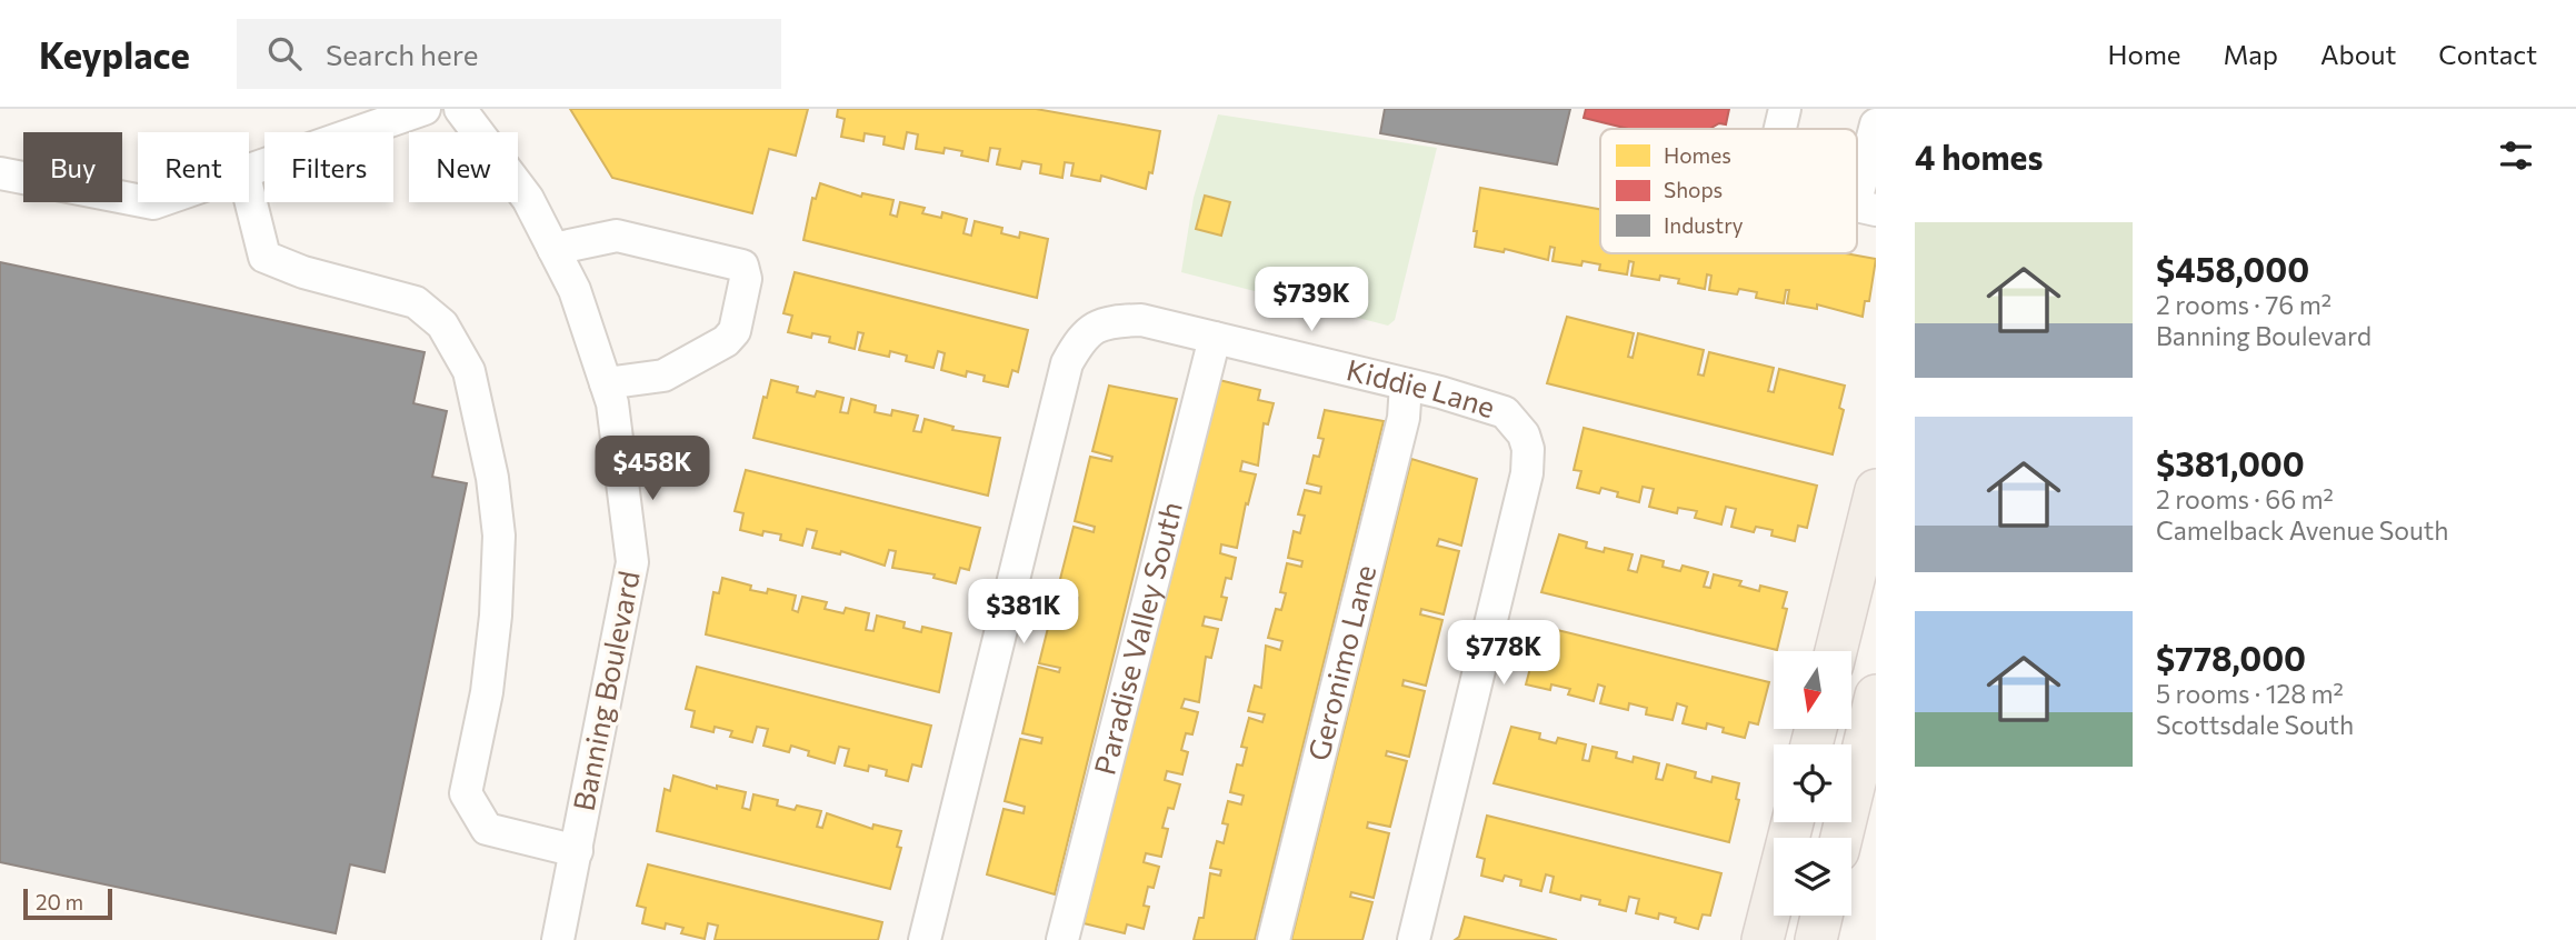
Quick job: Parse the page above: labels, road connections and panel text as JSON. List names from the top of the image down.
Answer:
{
  "streets": {
    "street": [
      "Kiddie Lane",
      "Paradise Valley South",
      "Geronimo Lane",
      "Banning Boulevard"
    ]
  },
  "crossings": [
    ["Kiddie Lane", "Paradise Valley South"],
    ["Kiddie Lane", "Geronimo Lane"]
  ],
  "legend": ["Homes", "Shops", "Industry"],
  "scale_bar": "20 m",
  "north": "bottom",
  "page": {
    "header": "Keyplace",
    "search": "Search here",
    "nav": [
      "Home",
      "Map",
      "About",
      "Contact"
    ],
    "heading": "4 homes",
    "chip": [
      "Buy",
      "Rent",
      "Filters",
      "New"
    ],
    "list": [
      {
        "name": "$458,000",
        "note": "2 rooms · 76 m² · Banning Boulevard"
      },
      {
        "name": "$381,000",
        "note": "2 rooms · 66 m² · Camelback Avenue South"
      },
      {
        "name": "$778,000",
        "note": "5 rooms · 128 m² · Scottsdale South"
      }
    ],
    "price": [
      "$739K",
      "$458K",
      "$381K",
      "$778K"
    ],
    "scale": "20 m"
  }
}
